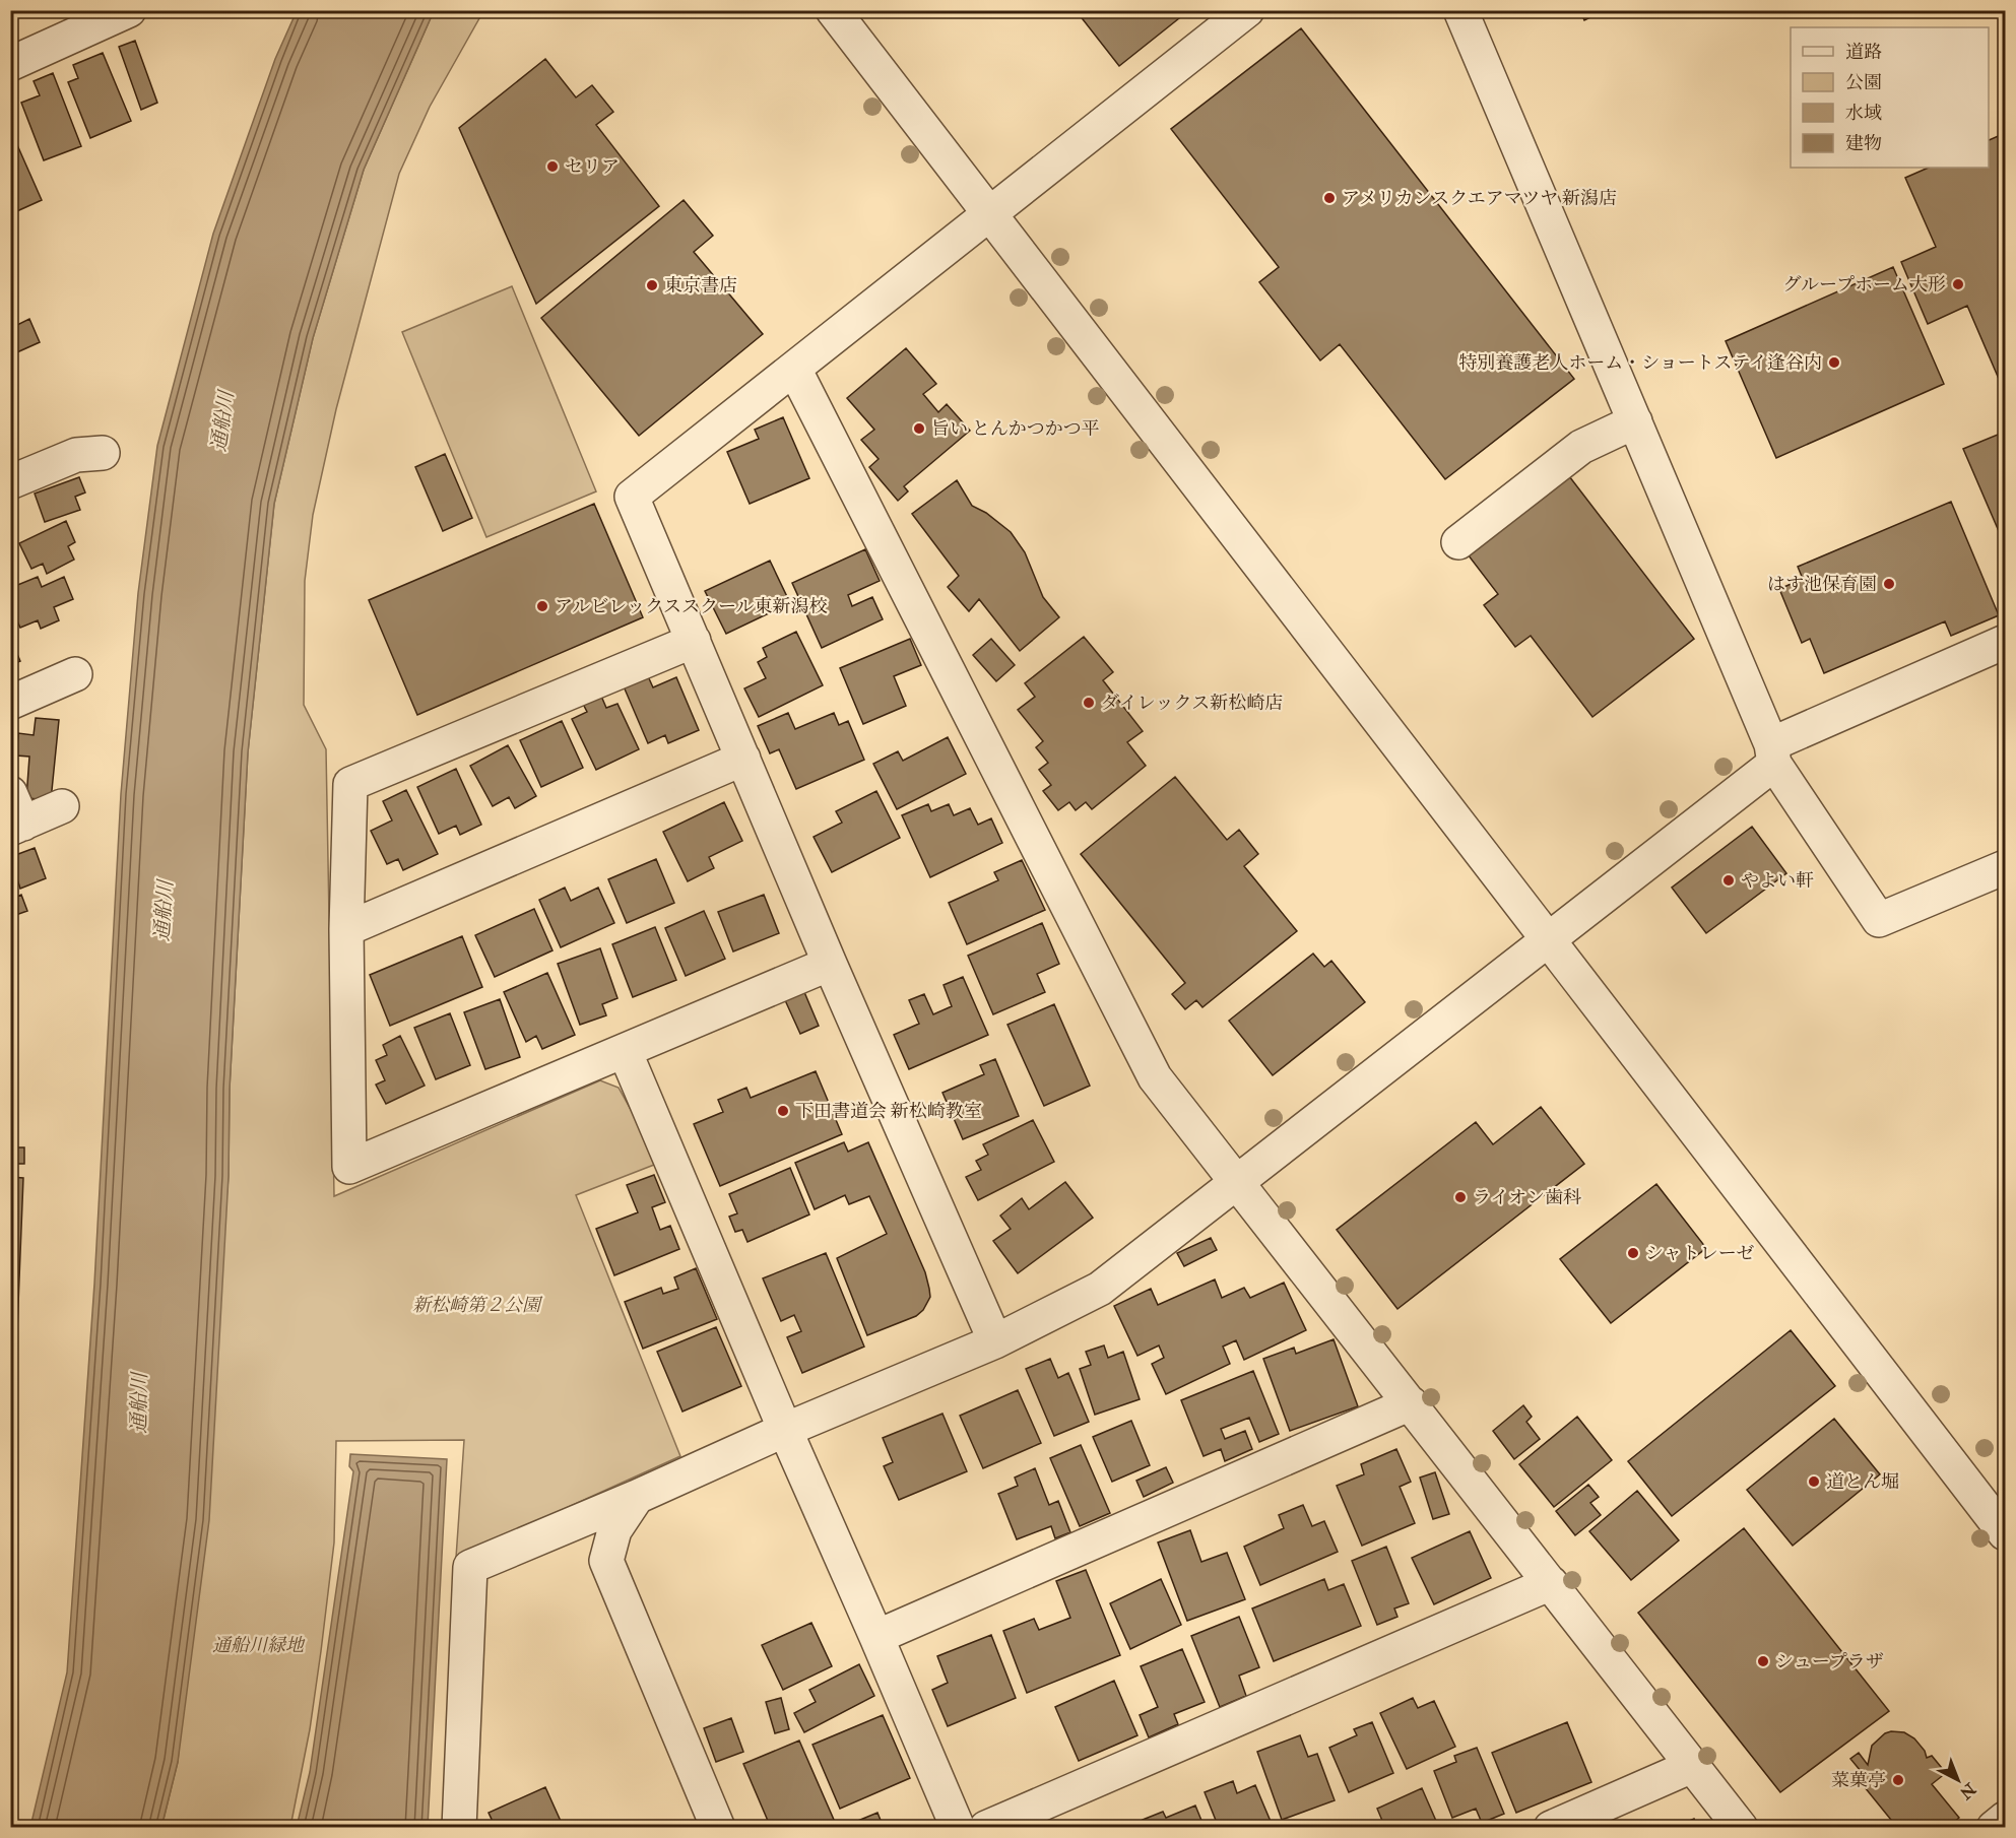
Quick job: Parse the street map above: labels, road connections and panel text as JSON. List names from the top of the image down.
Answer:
{
  "water": ["通船川"],
  "parks": ["新松崎第２公園", "通船川緑地"],
  "places": [
    "セリア",
    "アメリカンスクエアマツヤ 新潟店",
    "グループホーム大形",
    "東京書店",
    "特別養護老人ホーム・ショートステイ逢谷内",
    "旨い とんかつかつ平",
    "はす池保育園",
    "アルビレックススクール東新潟校",
    "ダイレックス新松崎店",
    "やよい軒",
    "下田書道会 新松崎教室",
    "ライオン歯科",
    "シャトレーゼ",
    "道とん堀",
    "シュープラザ",
    "菜菓亭"
  ],
  "legend": [
    "道路",
    "公園",
    "水域",
    "建物"
  ],
  "north": "bottom right"
}
